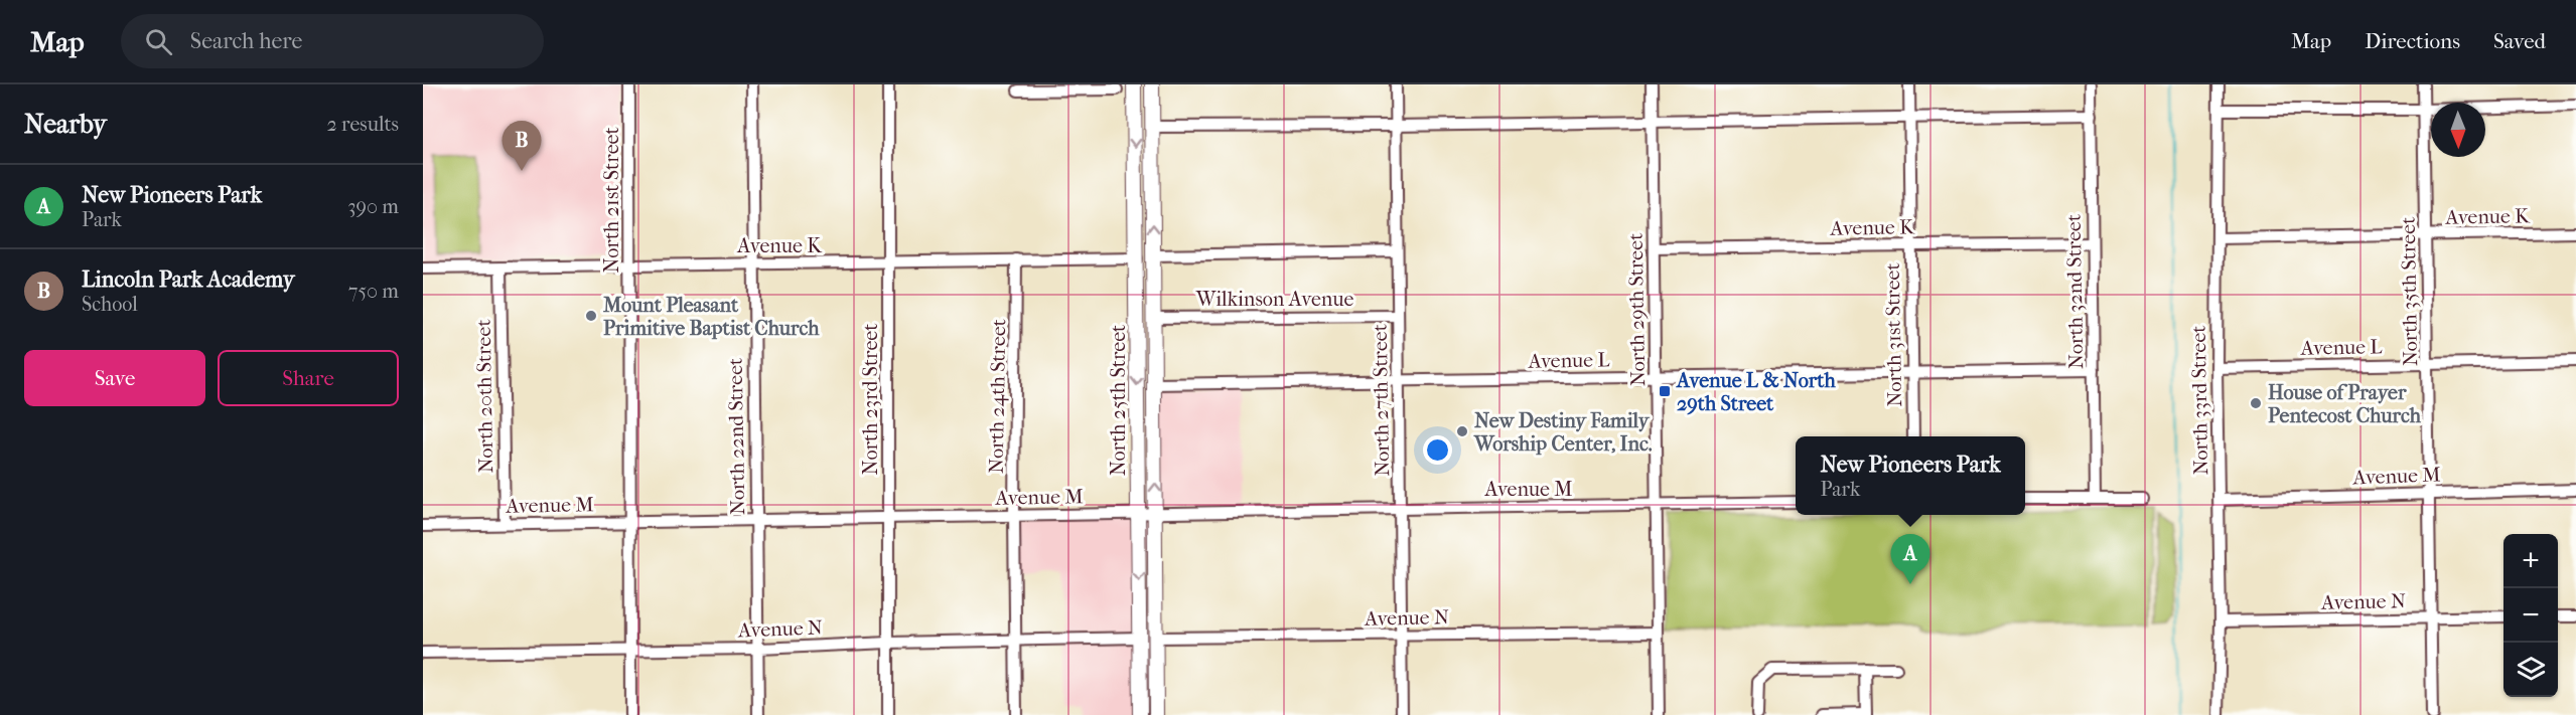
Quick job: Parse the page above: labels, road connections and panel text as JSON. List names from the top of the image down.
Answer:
{
  "streets": {
    "main road": ["North 25th Street"],
    "street": [
      "North 21st Street",
      "Avenue K",
      "North 32nd Street",
      "North 35th Street",
      "Wilkinson Avenue",
      "North 29th Street",
      "North 31st Street",
      "Avenue L",
      "North 20th Street",
      "North 24th Street",
      "North 23rd Street",
      "North 27th Street",
      "North 33rd Street",
      "North 22nd Street",
      "Avenue M",
      "Avenue N"
    ]
  },
  "crossings": [
    ["North 21st Street", "Avenue K"],
    ["North 21st Street", "Avenue M"],
    ["North 21st Street", "Avenue N"],
    ["Avenue K", "North 32nd Street"],
    ["Avenue K", "North 35th Street"],
    ["Avenue K", "North 29th Street"],
    ["Avenue K", "North 31st Street"],
    ["Avenue K", "North 20th Street"],
    ["Avenue K", "North 24th Street"],
    ["Avenue K", "North 23rd Street"],
    ["Avenue K", "North 25th Street"],
    ["Avenue K", "North 33rd Street"],
    ["Avenue K", "North 22nd Street"],
    ["North 32nd Street", "Avenue L"],
    ["North 35th Street", "Avenue L"],
    ["North 35th Street", "Avenue M"],
    ["North 35th Street", "Avenue N"],
    ["Wilkinson Avenue", "North 25th Street"],
    ["Wilkinson Avenue", "North 27th Street"],
    ["North 29th Street", "Avenue L"],
    ["North 29th Street", "Avenue M"],
    ["North 29th Street", "Avenue N"],
    ["North 31st Street", "Avenue L"],
    ["Avenue L", "North 25th Street"],
    ["Avenue L", "North 27th Street"],
    ["Avenue L", "North 33rd Street"],
    ["North 20th Street", "Avenue M"],
    ["North 24th Street", "Avenue M"],
    ["North 24th Street", "Avenue N"],
    ["North 23rd Street", "Avenue M"],
    ["North 23rd Street", "Avenue N"],
    ["North 25th Street", "Avenue M"],
    ["North 25th Street", "Avenue N"],
    ["North 27th Street", "Avenue M"],
    ["North 27th Street", "Avenue N"],
    ["North 33rd Street", "Avenue M"],
    ["North 33rd Street", "Avenue N"],
    ["North 22nd Street", "Avenue M"],
    ["North 22nd Street", "Avenue N"]
  ],
  "places": {
    "other": ["Mount Pleasant Primitive Baptist Church", "House of Prayer Pentecost Church", "New Destiny Family Worship Center, Inc."],
    "transit": ["Avenue L & North 29th Street"]
  },
  "north": "bottom",
  "page": {
    "header": "Map",
    "search": "Search here",
    "nav": ["Map", "Directions", "Saved"],
    "heading": ["Nearby", "2 results"],
    "pins": ["B", "A"],
    "list": [
      {
        "mark": "A",
        "name": "New Pioneers Park",
        "note": "Park",
        "value": "390 m"
      },
      {
        "mark": "B",
        "name": "Lincoln Park Academy",
        "note": "School",
        "value": "750 m"
      }
    ],
    "buttons": ["Save", "Share"],
    "popup": ["New Pioneers Park", "Park"],
    "map_buttons": ["+", "−"]
  }
}
